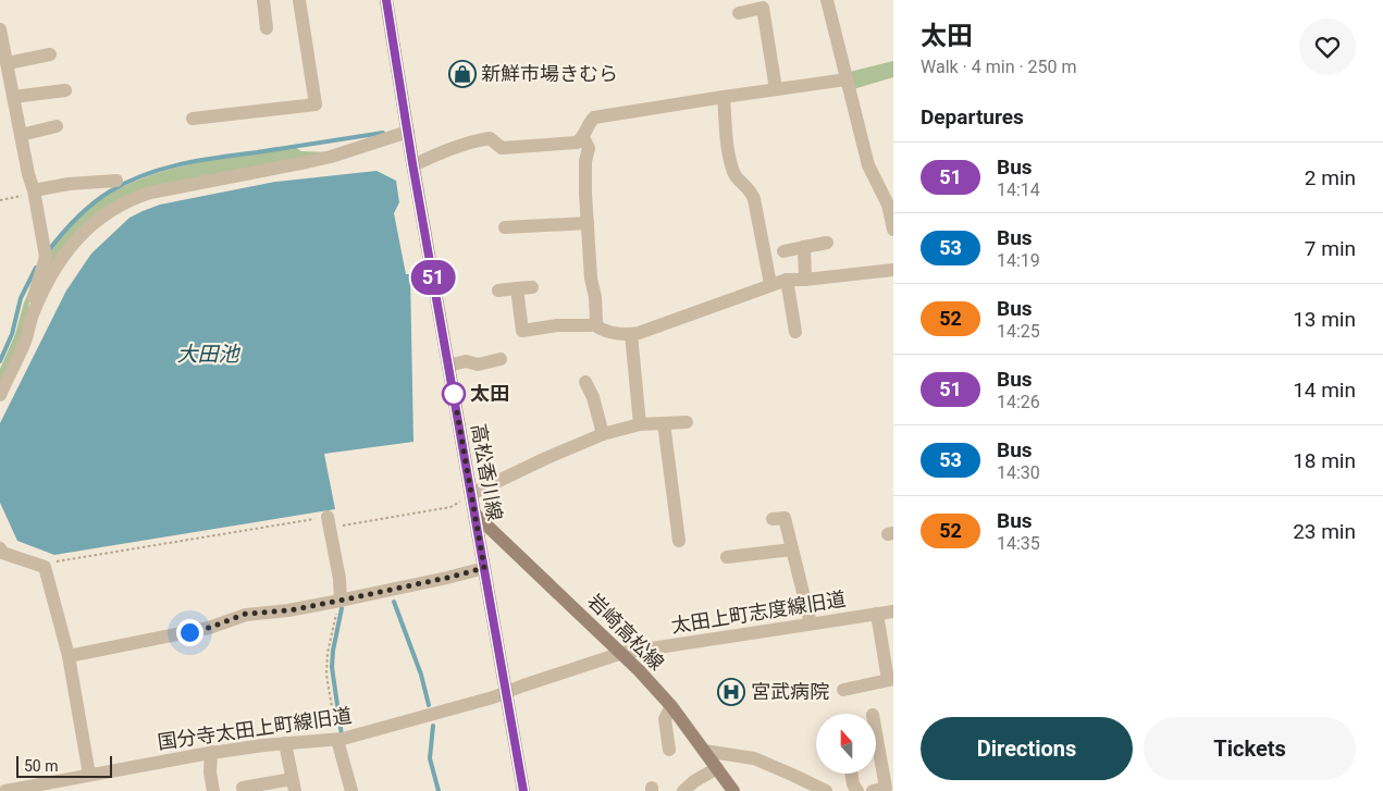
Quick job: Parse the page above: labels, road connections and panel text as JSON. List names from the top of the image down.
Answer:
{
  "streets": {
    "main road": ["高松香川線", "岩崎高松線"],
    "street": ["太田上町志度線旧道", "国分寺太田上町線旧道"]
  },
  "crossings": [
    ["高松香川線", "太田上町志度線旧道"],
    ["高松香川線", "岩崎高松線"],
    ["高松香川線", "国分寺太田上町線旧道"],
    ["太田上町志度線旧道", "岩崎高松線"],
    ["太田上町志度線旧道", "国分寺太田上町線旧道"]
  ],
  "water": ["大田池"],
  "places": {
    "shop": ["新鮮市場きむら"],
    "other": ["太田"],
    "hospital": ["宮武病院"]
  },
  "lines": ["bus line 51"],
  "scale_bar": "50 m",
  "north": "top",
  "page": {
    "on_map": "51",
    "heading": [
      ["太田", "Walk · 4 min · 250 m"],
      "Departures"
    ],
    "list": [
      {
        "mark": "51",
        "name": "Bus",
        "note": "14:14",
        "value": "2 min"
      },
      {
        "mark": "53",
        "name": "Bus",
        "note": "14:19",
        "value": "7 min"
      },
      {
        "mark": "52",
        "name": "Bus",
        "note": "14:25",
        "value": "13 min"
      },
      {
        "mark": "51",
        "name": "Bus",
        "note": "14:26",
        "value": "14 min"
      },
      {
        "mark": "53",
        "name": "Bus",
        "note": "14:30",
        "value": "18 min"
      },
      {
        "mark": "52",
        "name": "Bus",
        "note": "14:35",
        "value": "23 min"
      }
    ],
    "buttons": ["Directions", "Tickets"],
    "scale": "50 m"
  }
}
